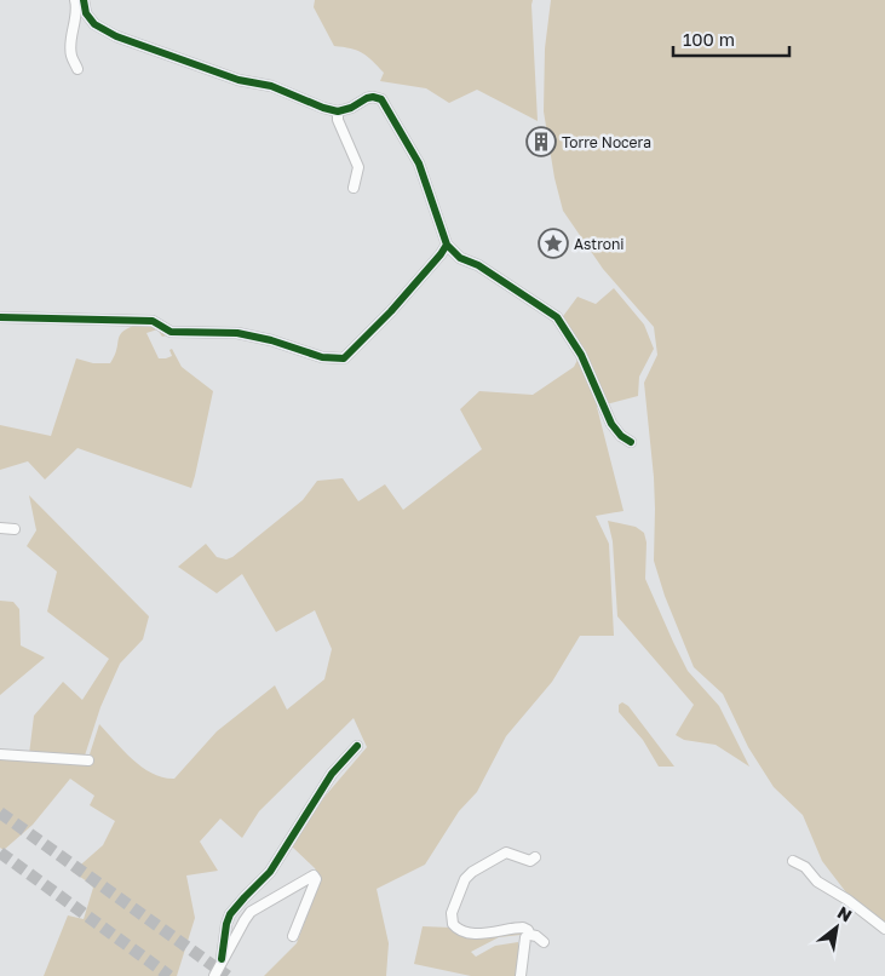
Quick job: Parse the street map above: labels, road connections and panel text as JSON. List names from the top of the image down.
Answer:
{
  "places": {
    "building": ["Torre Nocera"],
    "place": ["Astroni"]
  },
  "scale_bar": "100 m",
  "north": "top right"
}
